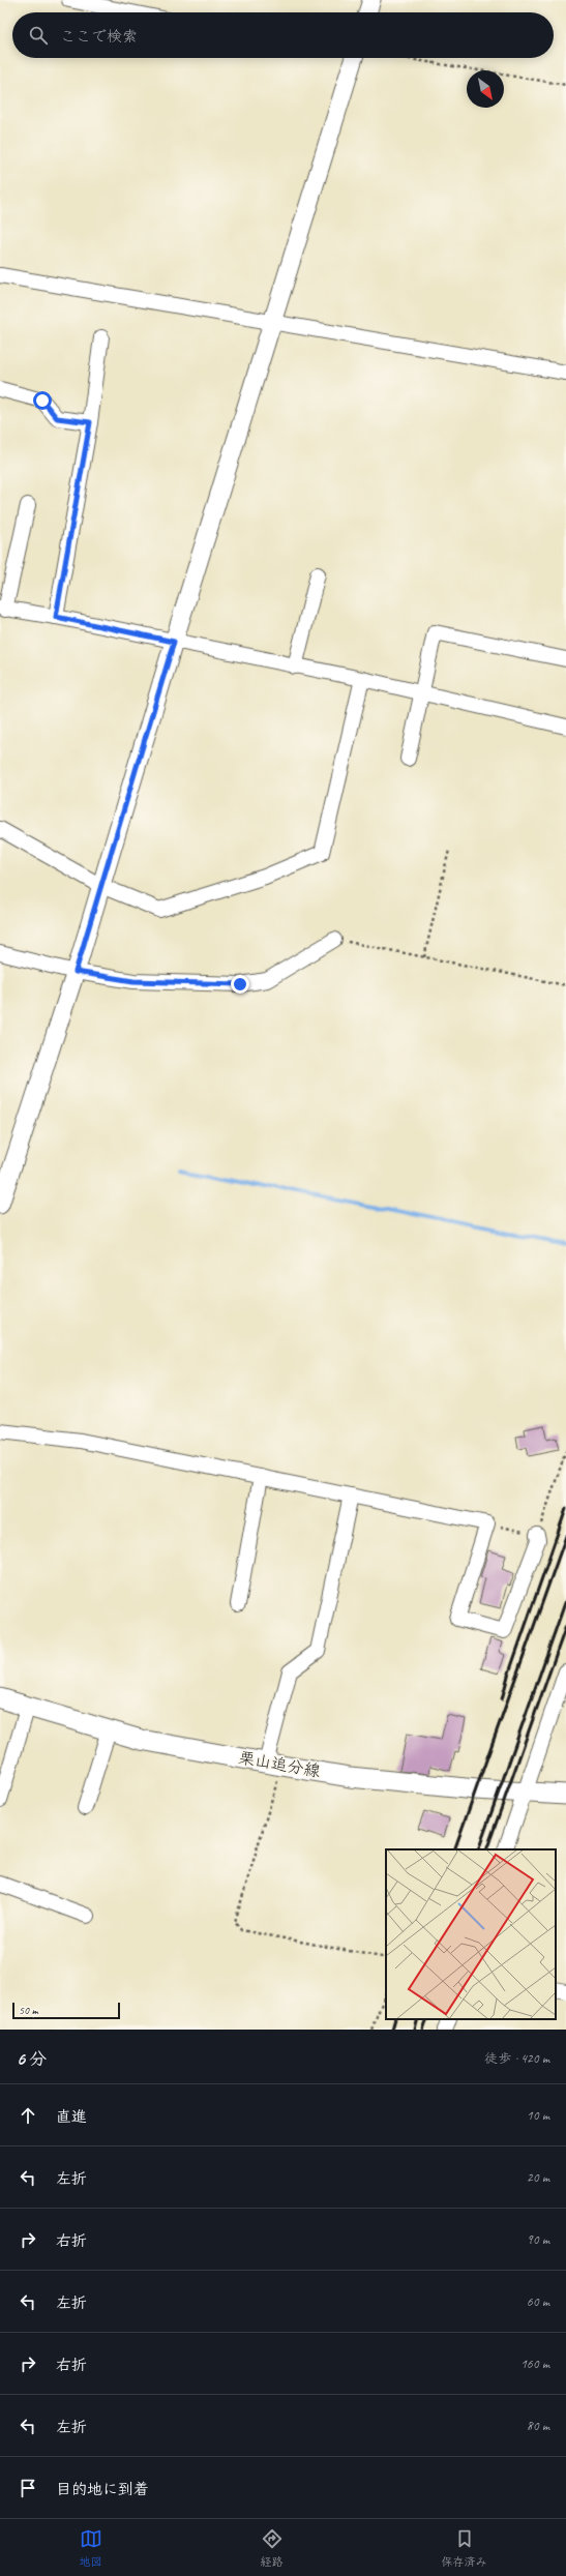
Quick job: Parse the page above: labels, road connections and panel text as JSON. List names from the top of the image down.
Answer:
{
  "streets": {
    "main road": ["栗山追分線"]
  },
  "scale_bar": "50 m",
  "north": "bottom right",
  "page": {
    "search": "ここで検索",
    "scale": "50 m",
    "heading": ["6 分", "徒歩 · 420 m"],
    "list": [
      ["直進", "10 m"],
      ["左折", "20 m"],
      ["右折", "90 m"],
      ["左折", "60 m"],
      ["右折", "160 m"],
      ["左折", "80 m"],
      "目的地に到着"
    ],
    "nav": ["地図", "経路", "保存済み"]
  }
}
